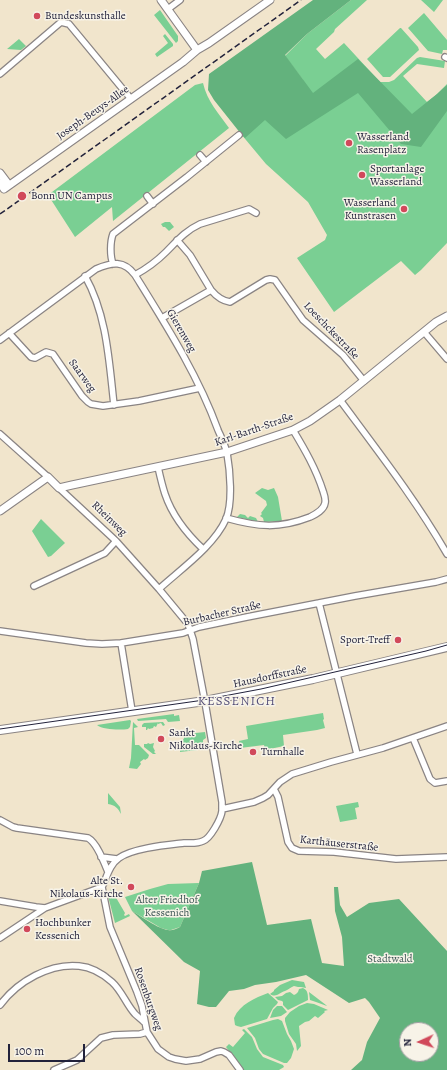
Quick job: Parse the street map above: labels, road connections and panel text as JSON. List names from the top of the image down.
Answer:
{
  "streets": {
    "main road": ["Hausdorffstraße"],
    "street": [
      "Joseph-Beuys-Allee",
      "Gierenweg",
      "Loeschckestraße",
      "Saarweg",
      "Karl-Barth-Straße",
      "Rheinweg",
      "Burbacher Straße",
      "Karthäuserstraße",
      "Rosenburgweg"
    ]
  },
  "crossings": [
    ["Gierenweg", "Saarweg"],
    ["Gierenweg", "Karl-Barth-Straße"],
    ["Loeschckestraße", "Karl-Barth-Straße"],
    ["Karl-Barth-Straße", "Rheinweg"],
    ["Rheinweg", "Burbacher Straße"]
  ],
  "districts": ["KESSENICH"],
  "parks": ["Alter Friedhof Kessenich", "Stadtwald"],
  "places": [
    "Bundeskunsthalle",
    "Wasserland Rasenplatz",
    "Sportanlage Wasserland",
    "Bonn UN Campus",
    "Wasserland Kunstrasen",
    "Sport-Treff",
    "Sankt Nikolaus-Kirche",
    "Turnhalle",
    "Alte St. Nikolaus-Kirche",
    "Hochbunker Kessenich"
  ],
  "scale_bar": "100 m",
  "north": "left"
}
